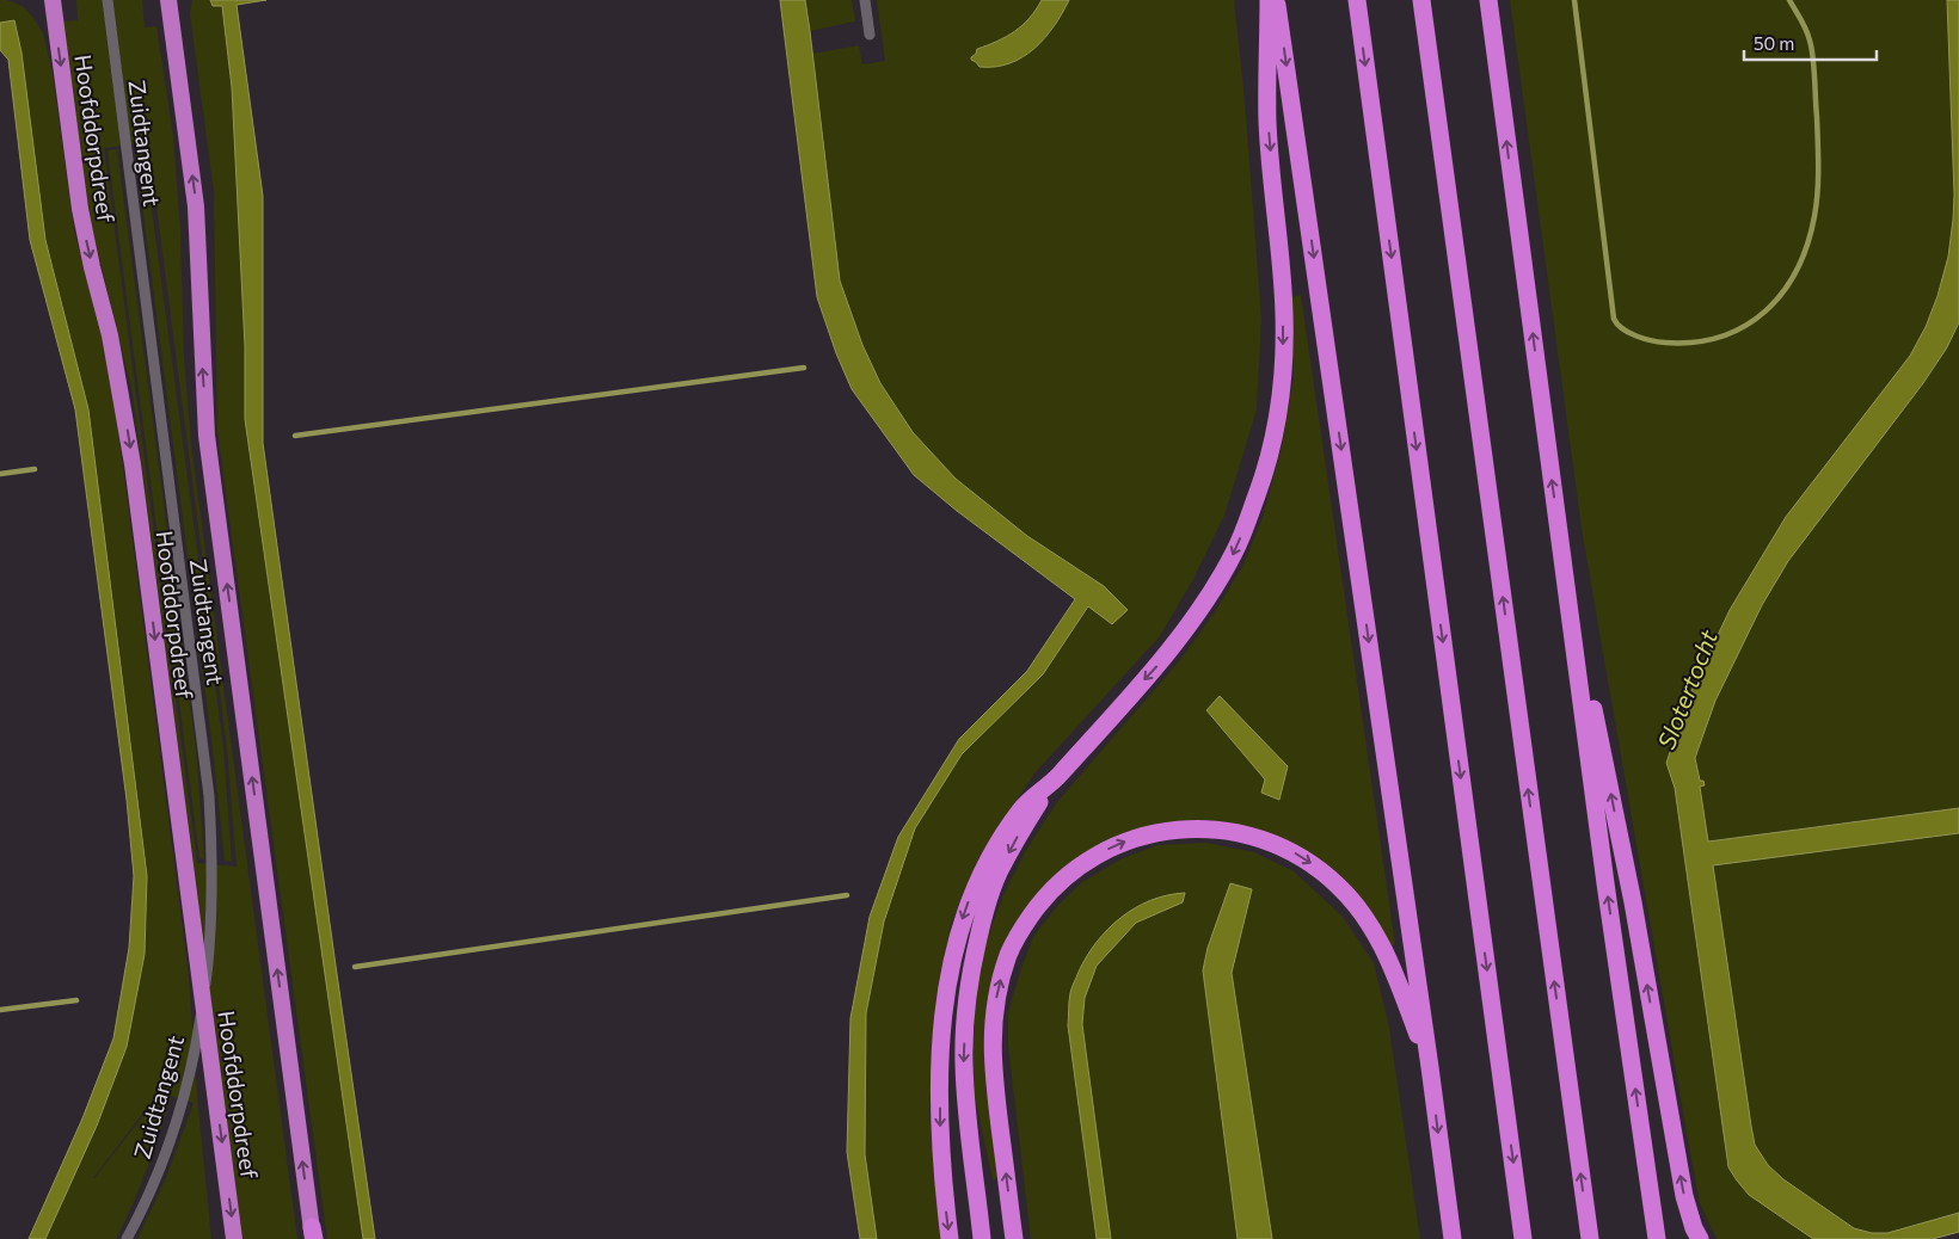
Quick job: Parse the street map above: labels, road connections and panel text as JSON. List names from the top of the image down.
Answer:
{
  "streets": {
    "highway": ["Hoofddorpdreef"],
    "lane": ["Zuidtangent"]
  },
  "water": ["Slotertocht"],
  "scale_bar": "50 m"
}
